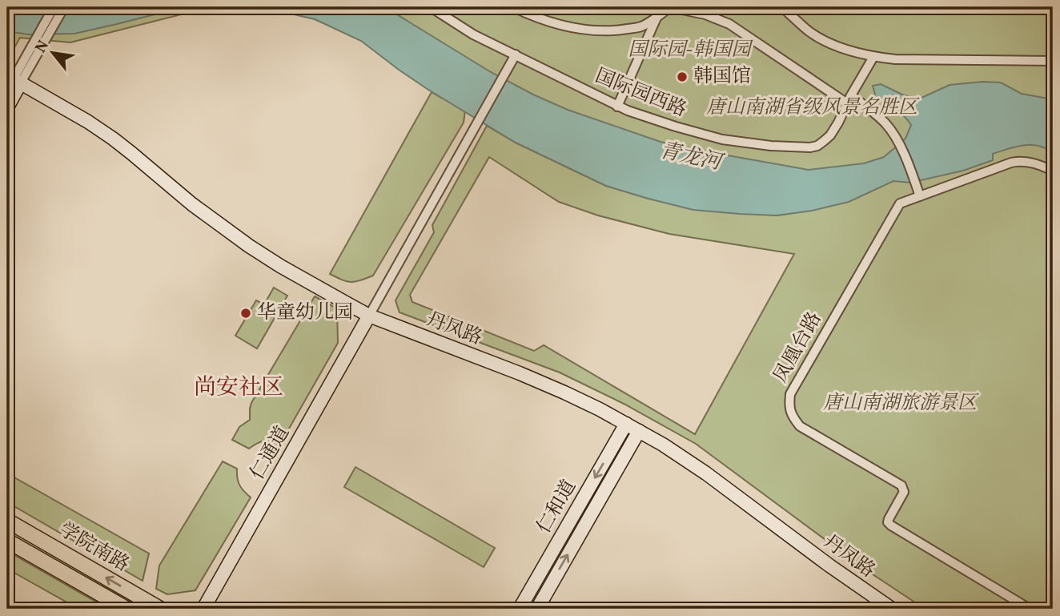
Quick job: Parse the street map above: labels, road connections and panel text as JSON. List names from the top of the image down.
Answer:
{
  "streets": {
    "main road": [
      "丹凤路",
      "仁通道",
      "仁和道",
      "学院南路"
    ],
    "street": ["国际园西路", "凤凰台路"]
  },
  "crossings": [
    ["丹凤路", "仁通道"],
    ["丹凤路", "仁和道"]
  ],
  "districts": ["尚安社区"],
  "water": ["青龙河"],
  "parks": ["国际园-韩国园", "唐山南湖省级风景名胜区", "唐山南湖旅游景区"],
  "places": ["韩国馆", "华童幼儿园"],
  "north": "top left"
}
